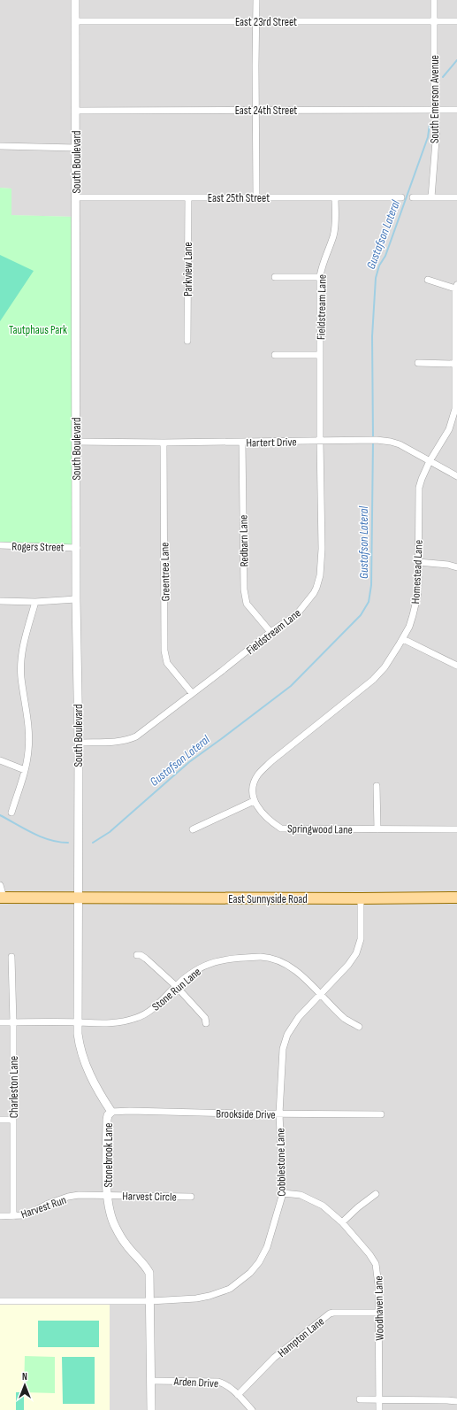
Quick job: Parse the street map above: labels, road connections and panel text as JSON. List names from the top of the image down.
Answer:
{
  "streets": {
    "main road": ["East Sunnyside Road"],
    "street": [
      "East 23rd Street",
      "South Emerson Avenue",
      "East 24th Street",
      "South Boulevard",
      "East 25th Street",
      "Parkview Lane",
      "Fieldstream Lane",
      "Hartert Drive",
      "Redbarn Lane",
      "Rogers Street",
      "Greentree Lane",
      "Homestead Lane",
      "Springwood Lane",
      "Stone Run Lane",
      "Charleston Lane",
      "Brookside Drive",
      "Stonebrook Lane",
      "Cobblestone Lane",
      "Harvest Circle",
      "Harvest Run",
      "Woodhaven Lane",
      "Hampton Lane",
      "Arden Drive"
    ]
  },
  "crossings": [
    ["East 23rd Street", "South Emerson Avenue"],
    ["East 23rd Street", "South Boulevard"],
    ["South Emerson Avenue", "East 24th Street"],
    ["East 24th Street", "South Boulevard"],
    ["South Boulevard", "East 25th Street"],
    ["South Boulevard", "Fieldstream Lane"],
    ["South Boulevard", "Hartert Drive"],
    ["South Boulevard", "Rogers Street"],
    ["South Boulevard", "East Sunnyside Road"],
    ["South Boulevard", "Stonebrook Lane"],
    ["East 25th Street", "Parkview Lane"],
    ["East 25th Street", "Fieldstream Lane"],
    ["Fieldstream Lane", "Hartert Drive"],
    ["Fieldstream Lane", "Redbarn Lane"],
    ["Fieldstream Lane", "Greentree Lane"],
    ["Hartert Drive", "Redbarn Lane"],
    ["Hartert Drive", "Greentree Lane"],
    ["Hartert Drive", "Homestead Lane"],
    ["Homestead Lane", "Springwood Lane"],
    ["East Sunnyside Road", "Stonebrook Lane"],
    ["East Sunnyside Road", "Cobblestone Lane"],
    ["Stone Run Lane", "Charleston Lane"],
    ["Stone Run Lane", "Stonebrook Lane"],
    ["Stone Run Lane", "Cobblestone Lane"],
    ["Charleston Lane", "Harvest Run"],
    ["Brookside Drive", "Stonebrook Lane"],
    ["Brookside Drive", "Cobblestone Lane"],
    ["Stonebrook Lane", "Cobblestone Lane"],
    ["Stonebrook Lane", "Harvest Circle"],
    ["Stonebrook Lane", "Harvest Run"],
    ["Stonebrook Lane", "Arden Drive"],
    ["Cobblestone Lane", "Woodhaven Lane"],
    ["Harvest Circle", "Harvest Run"],
    ["Woodhaven Lane", "Hampton Lane"],
    ["Hampton Lane", "Arden Drive"]
  ],
  "water": ["Gustafson Lateral"],
  "parks": ["Tautphaus Park"],
  "north": "top"
}
